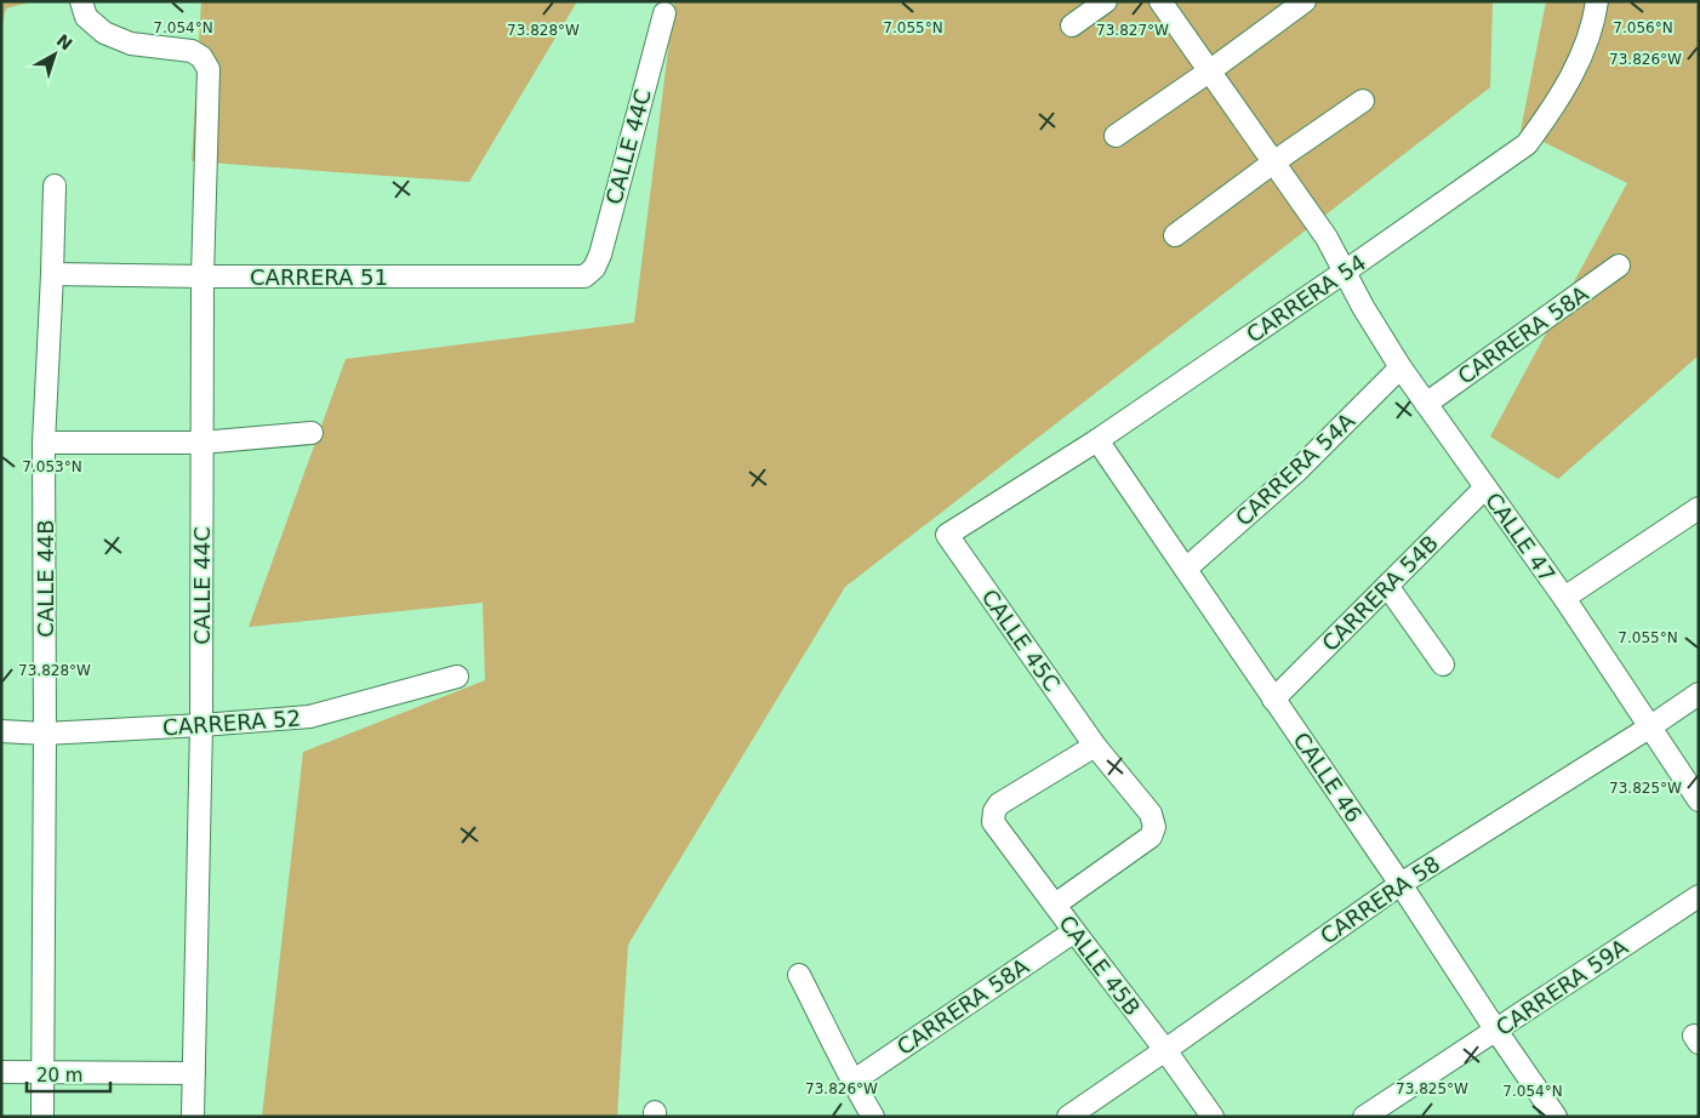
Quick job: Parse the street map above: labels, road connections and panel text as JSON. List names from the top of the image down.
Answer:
{
  "streets": {
    "street": [
      "CALLE 44C",
      "CARRERA 51",
      "CARRERA 54",
      "CARRERA 58A",
      "CARRERA 54A",
      "CALLE 47",
      "CALLE 44B",
      "CARRERA 54B",
      "CALLE 45C",
      "CARRERA 52",
      "CALLE 46",
      "CARRERA 58",
      "CALLE 45B",
      "CARRERA 59A"
    ]
  },
  "crossings": [
    ["CALLE 44C", "CARRERA 51"],
    ["CALLE 44C", "CARRERA 52"],
    ["CARRERA 51", "CALLE 44B"],
    ["CARRERA 54", "CALLE 47"],
    ["CARRERA 54", "CALLE 45C"],
    ["CARRERA 54", "CALLE 46"],
    ["CARRERA 58A", "CALLE 47"],
    ["CARRERA 58A", "CALLE 45B"],
    ["CARRERA 54A", "CALLE 47"],
    ["CARRERA 54A", "CALLE 46"],
    ["CALLE 47", "CARRERA 54B"],
    ["CALLE 47", "CARRERA 58"],
    ["CALLE 44B", "CARRERA 52"],
    ["CARRERA 54B", "CALLE 46"],
    ["CALLE 45C", "CALLE 45B"],
    ["CALLE 46", "CARRERA 58"],
    ["CALLE 46", "CARRERA 59A"],
    ["CARRERA 58", "CALLE 45B"]
  ],
  "scale_bar": "20 m",
  "north": "top right",
  "coordinates": [
    "7.056°N",
    "7.054°N",
    "7.055°N",
    "73.828°W",
    "73.827°W",
    "73.826°W",
    "7.053°N",
    "73.825°W"
  ]
}
